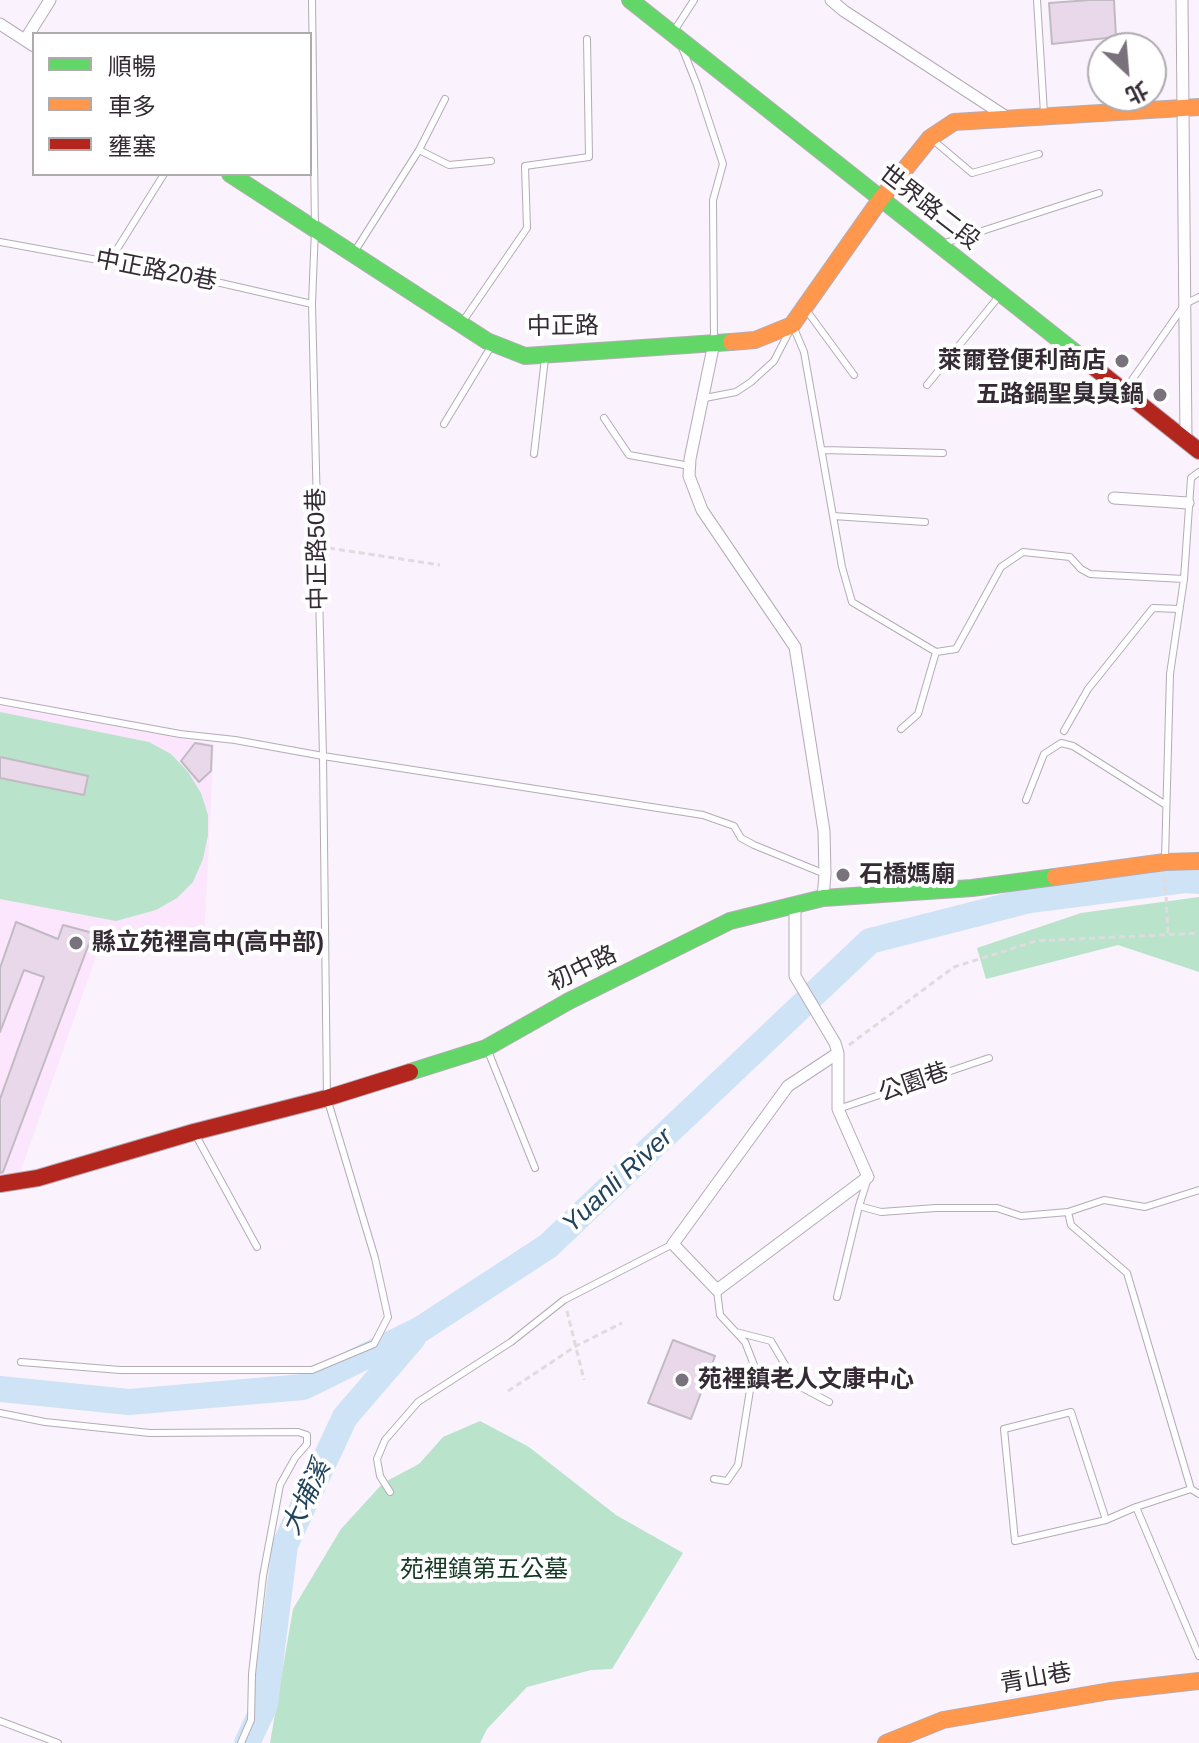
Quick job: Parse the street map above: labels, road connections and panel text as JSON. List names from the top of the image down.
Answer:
{
  "streets": {
    "street": [
      "世界路二段",
      "中正路",
      "初中路",
      "青山巷"
    ],
    "lane": ["中正路20巷", "中正路50巷", "公園巷"]
  },
  "crossings": [
    ["中正路20巷", "中正路50巷"],
    ["中正路", "中正路50巷"],
    ["中正路50巷", "初中路"]
  ],
  "water": ["Yuanli River", "大埔溪"],
  "parks": ["苑裡鎮第五公墓"],
  "places": [
    "萊爾登便利商店",
    "五路鍋聖臭臭鍋",
    "石橋媽廟",
    "縣立苑裡高中(高中部)",
    "苑裡鎮老人文康中心"
  ],
  "legend": ["順暢", "車多", "壅塞"],
  "north": "bottom right"
}
